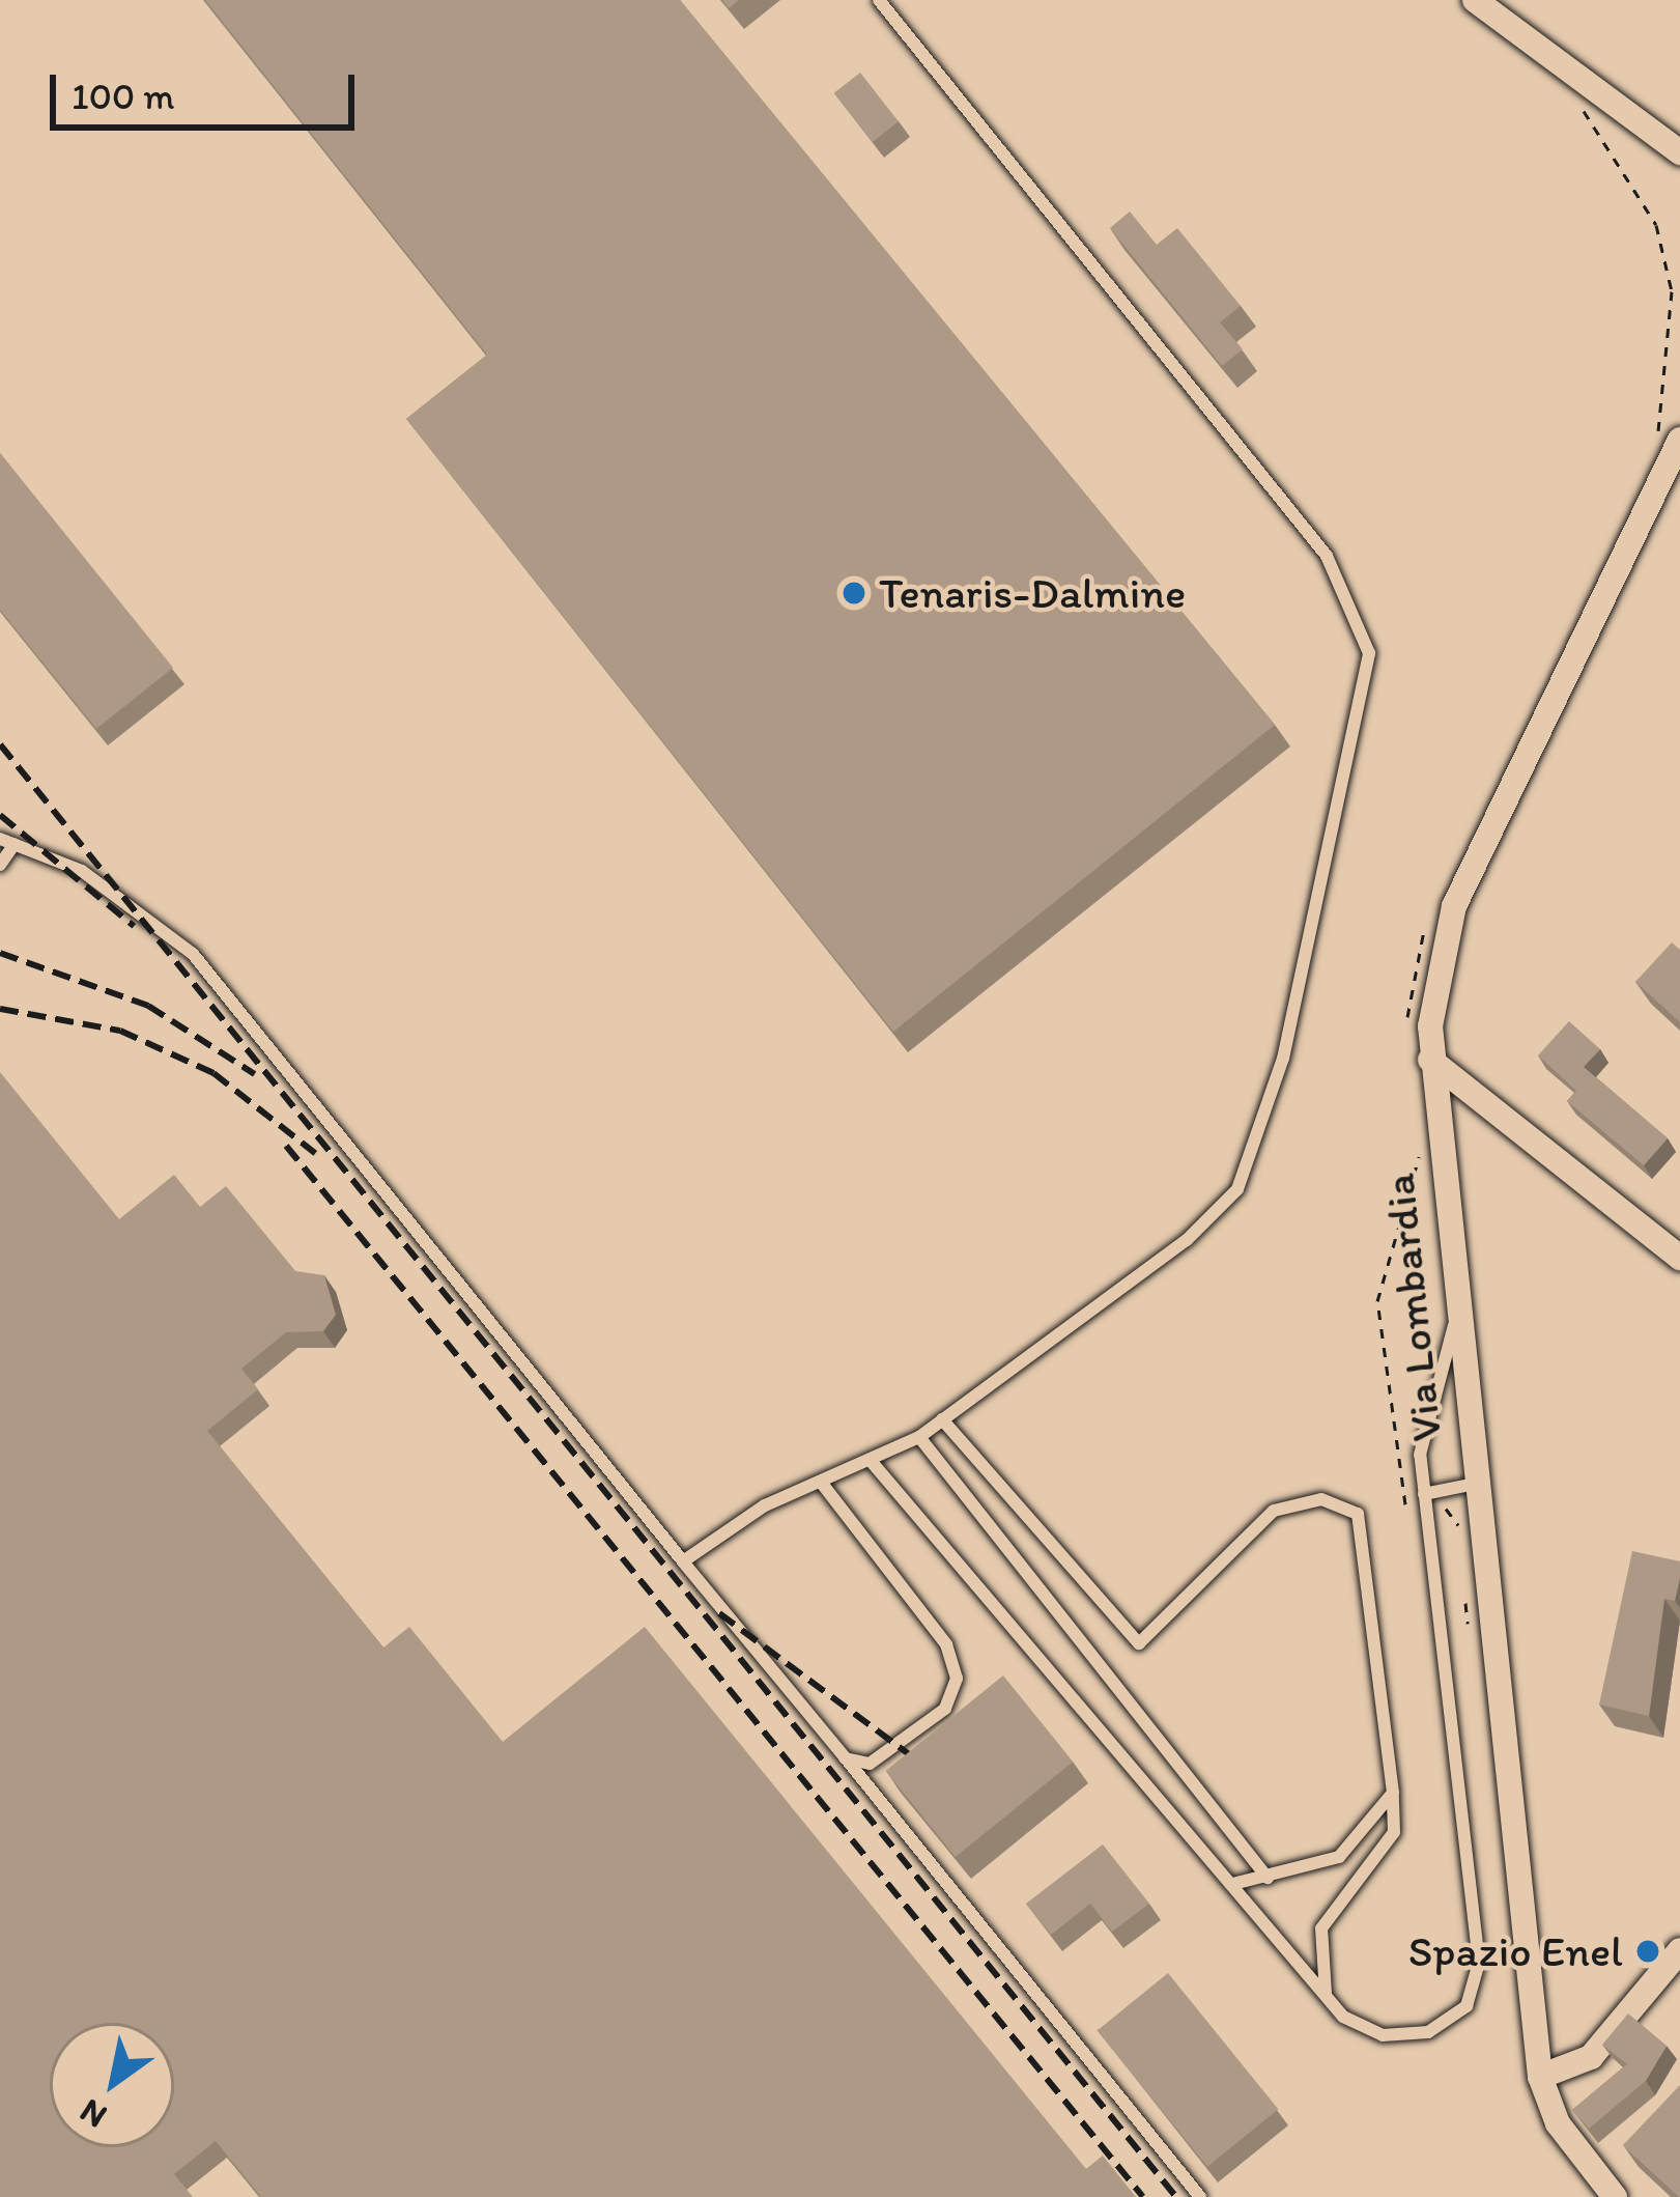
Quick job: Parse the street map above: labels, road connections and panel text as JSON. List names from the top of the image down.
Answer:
{
  "streets": {
    "street": ["Via Lombardia"]
  },
  "places": ["Tenaris-Dalmine", "Spazio Enel"],
  "scale_bar": "100 m",
  "north": "bottom left"
}
